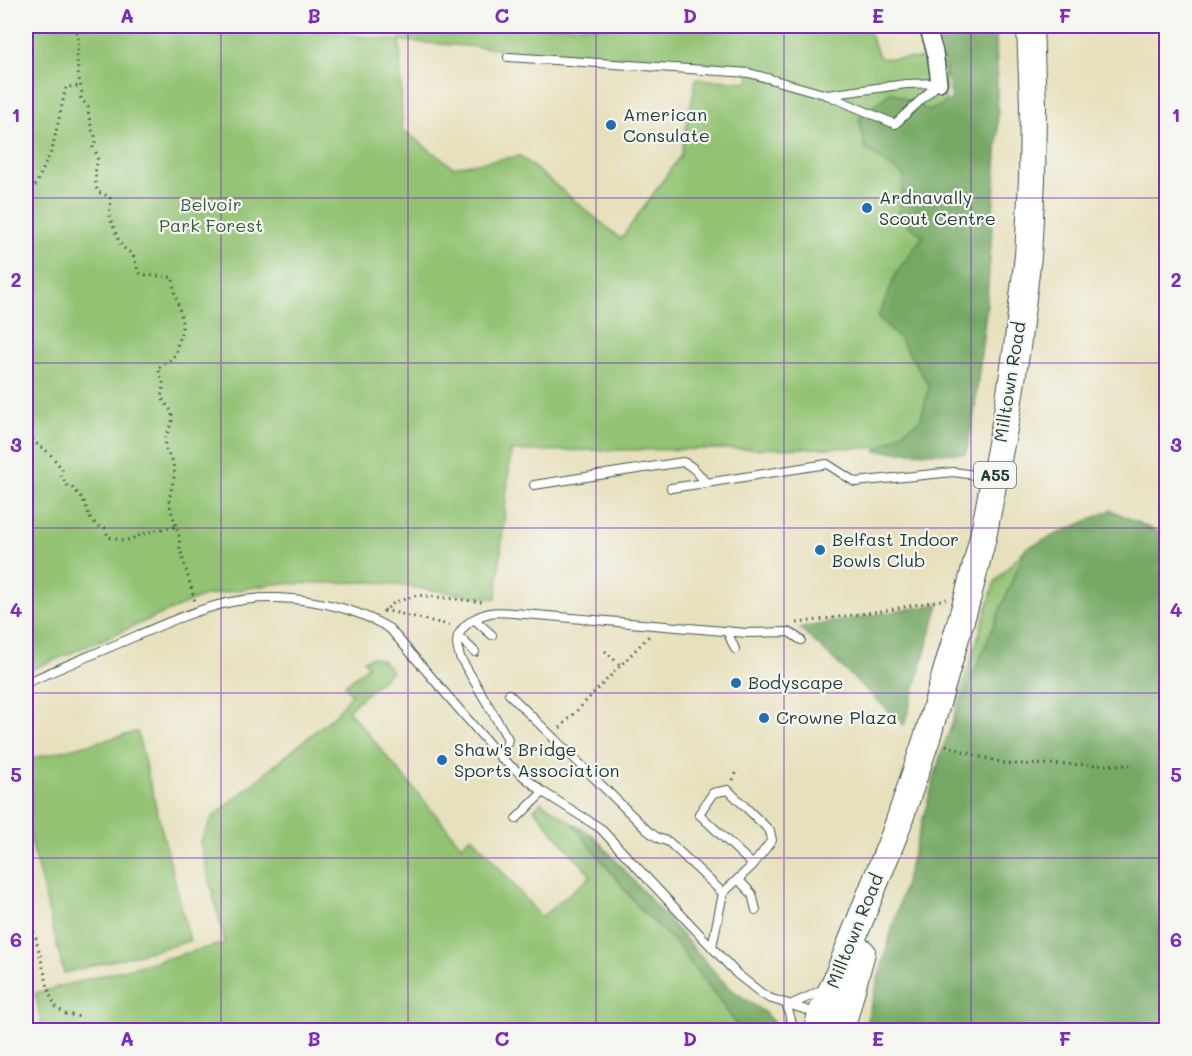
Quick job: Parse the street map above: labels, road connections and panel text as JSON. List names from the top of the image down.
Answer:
{
  "streets": {
    "highway": ["Milltown Road", "A55"]
  },
  "parks": ["Belvoir Park Forest"],
  "places": [
    "American Consulate",
    "Ardnavally Scout Centre",
    "Belfast Indoor Bowls Club",
    "Bodyscape",
    "Crowne Plaza",
    "Shaw's Bridge Sports Association"
  ],
  "grid": {
    "columns": [
      "A",
      "B",
      "C",
      "D",
      "E",
      "F"
    ],
    "rows": [
      "1",
      "2",
      "3",
      "4",
      "5",
      "6"
    ]
  }
}
